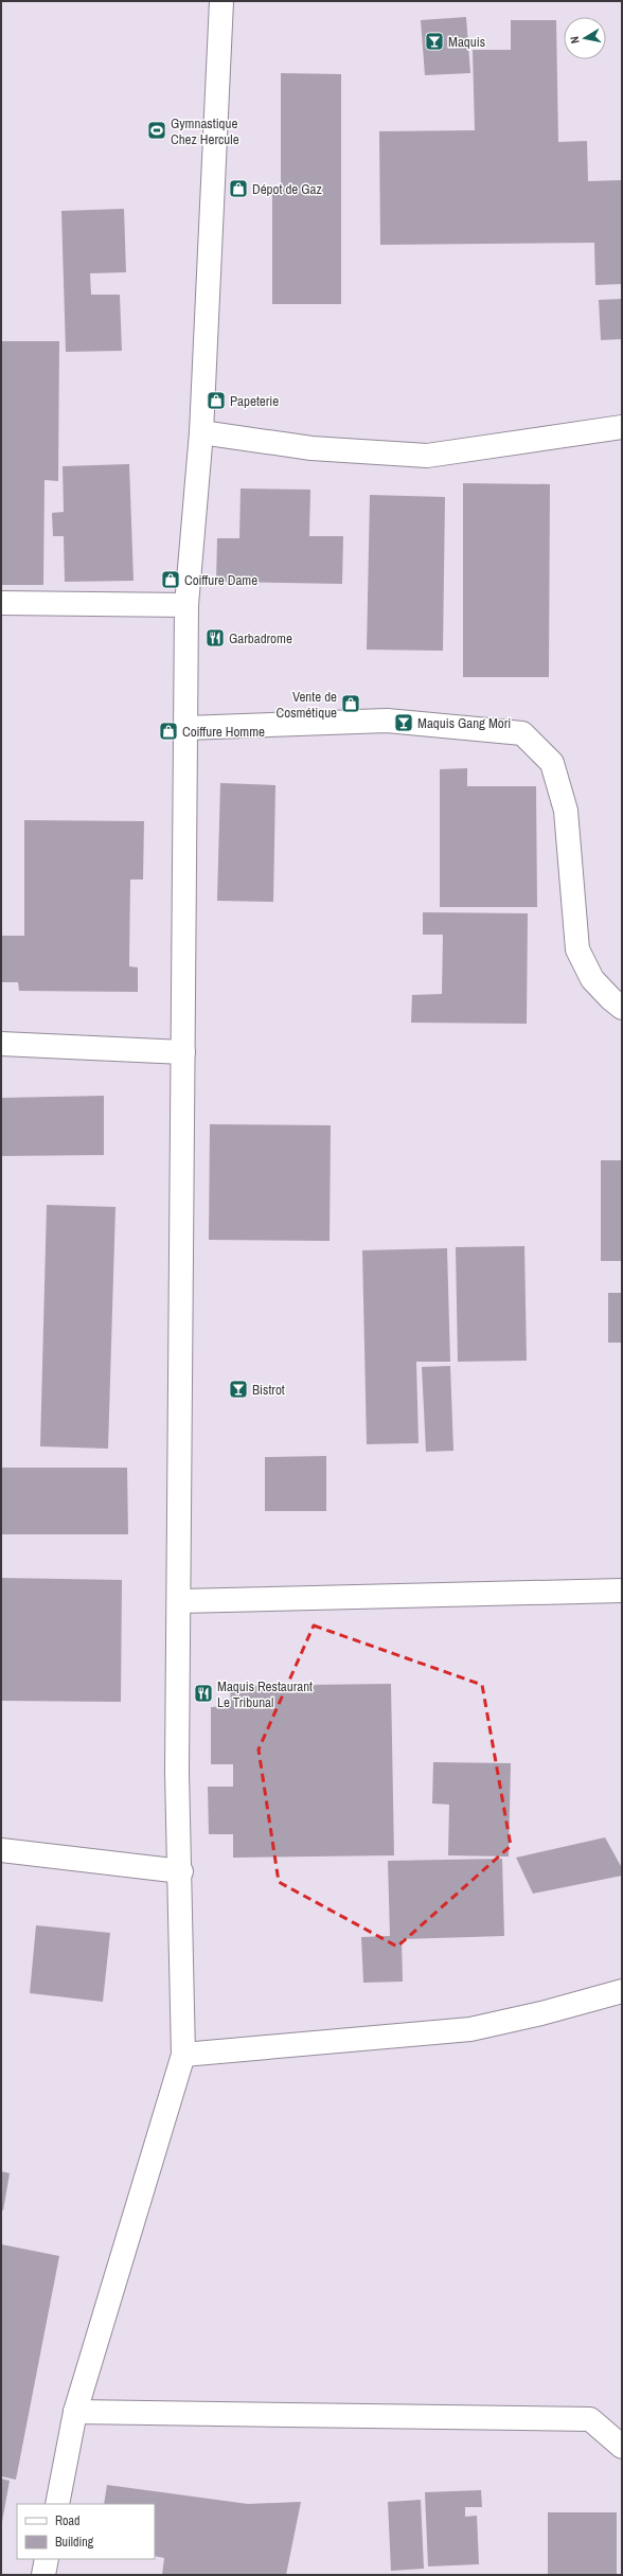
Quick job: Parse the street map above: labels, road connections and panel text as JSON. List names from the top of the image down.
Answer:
{
  "places": {
    "bar": ["Maquis", "Maquis Gang Mori", "Bistrot"],
    "sports": ["Gymnastique Chez Hercule"],
    "shop": [
      "Dépot de Gaz",
      "Papeterie",
      "Coiffure Dame",
      "Vente de Cosmétique",
      "Coiffure Homme"
    ],
    "restaurant": ["Garbadrome", "Maquis Restaurant Le Tribunal"]
  },
  "legend": ["Road", "Building"],
  "north": "left"
}
